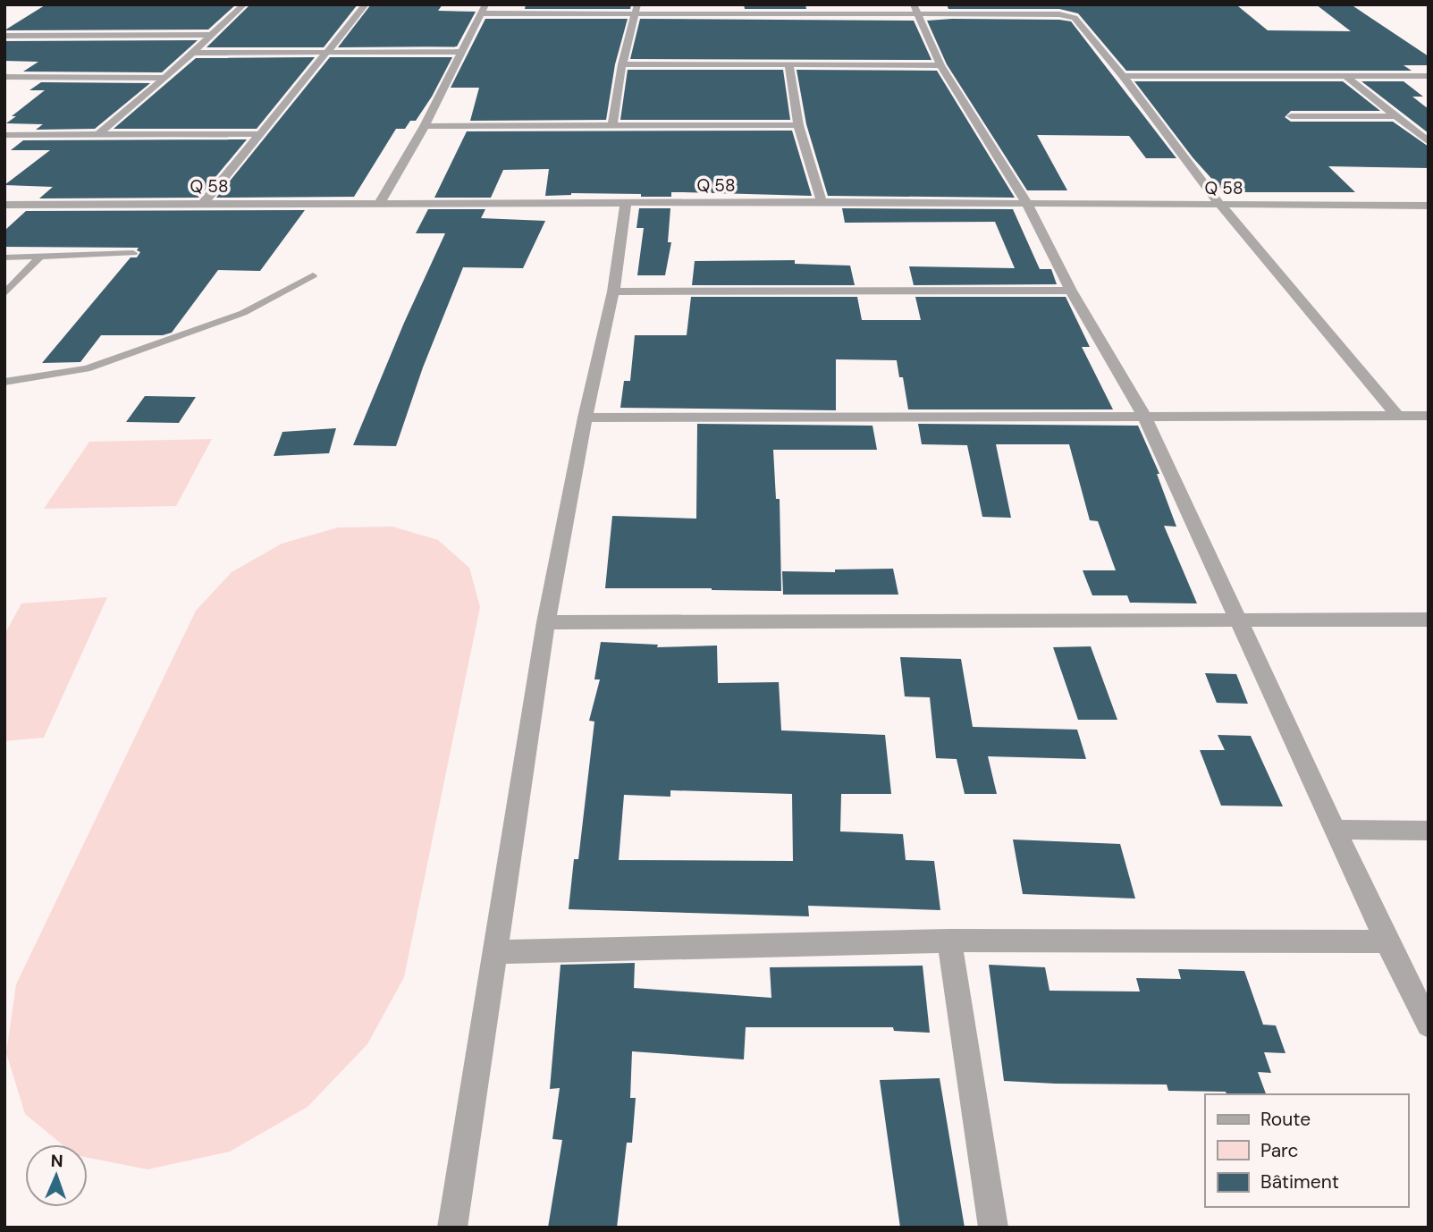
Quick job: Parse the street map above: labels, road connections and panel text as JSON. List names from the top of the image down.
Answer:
{
  "streets": {
    "street": ["Q 58"]
  },
  "legend": ["Route", "Parc", "Bâtiment"],
  "north": "top"
}
